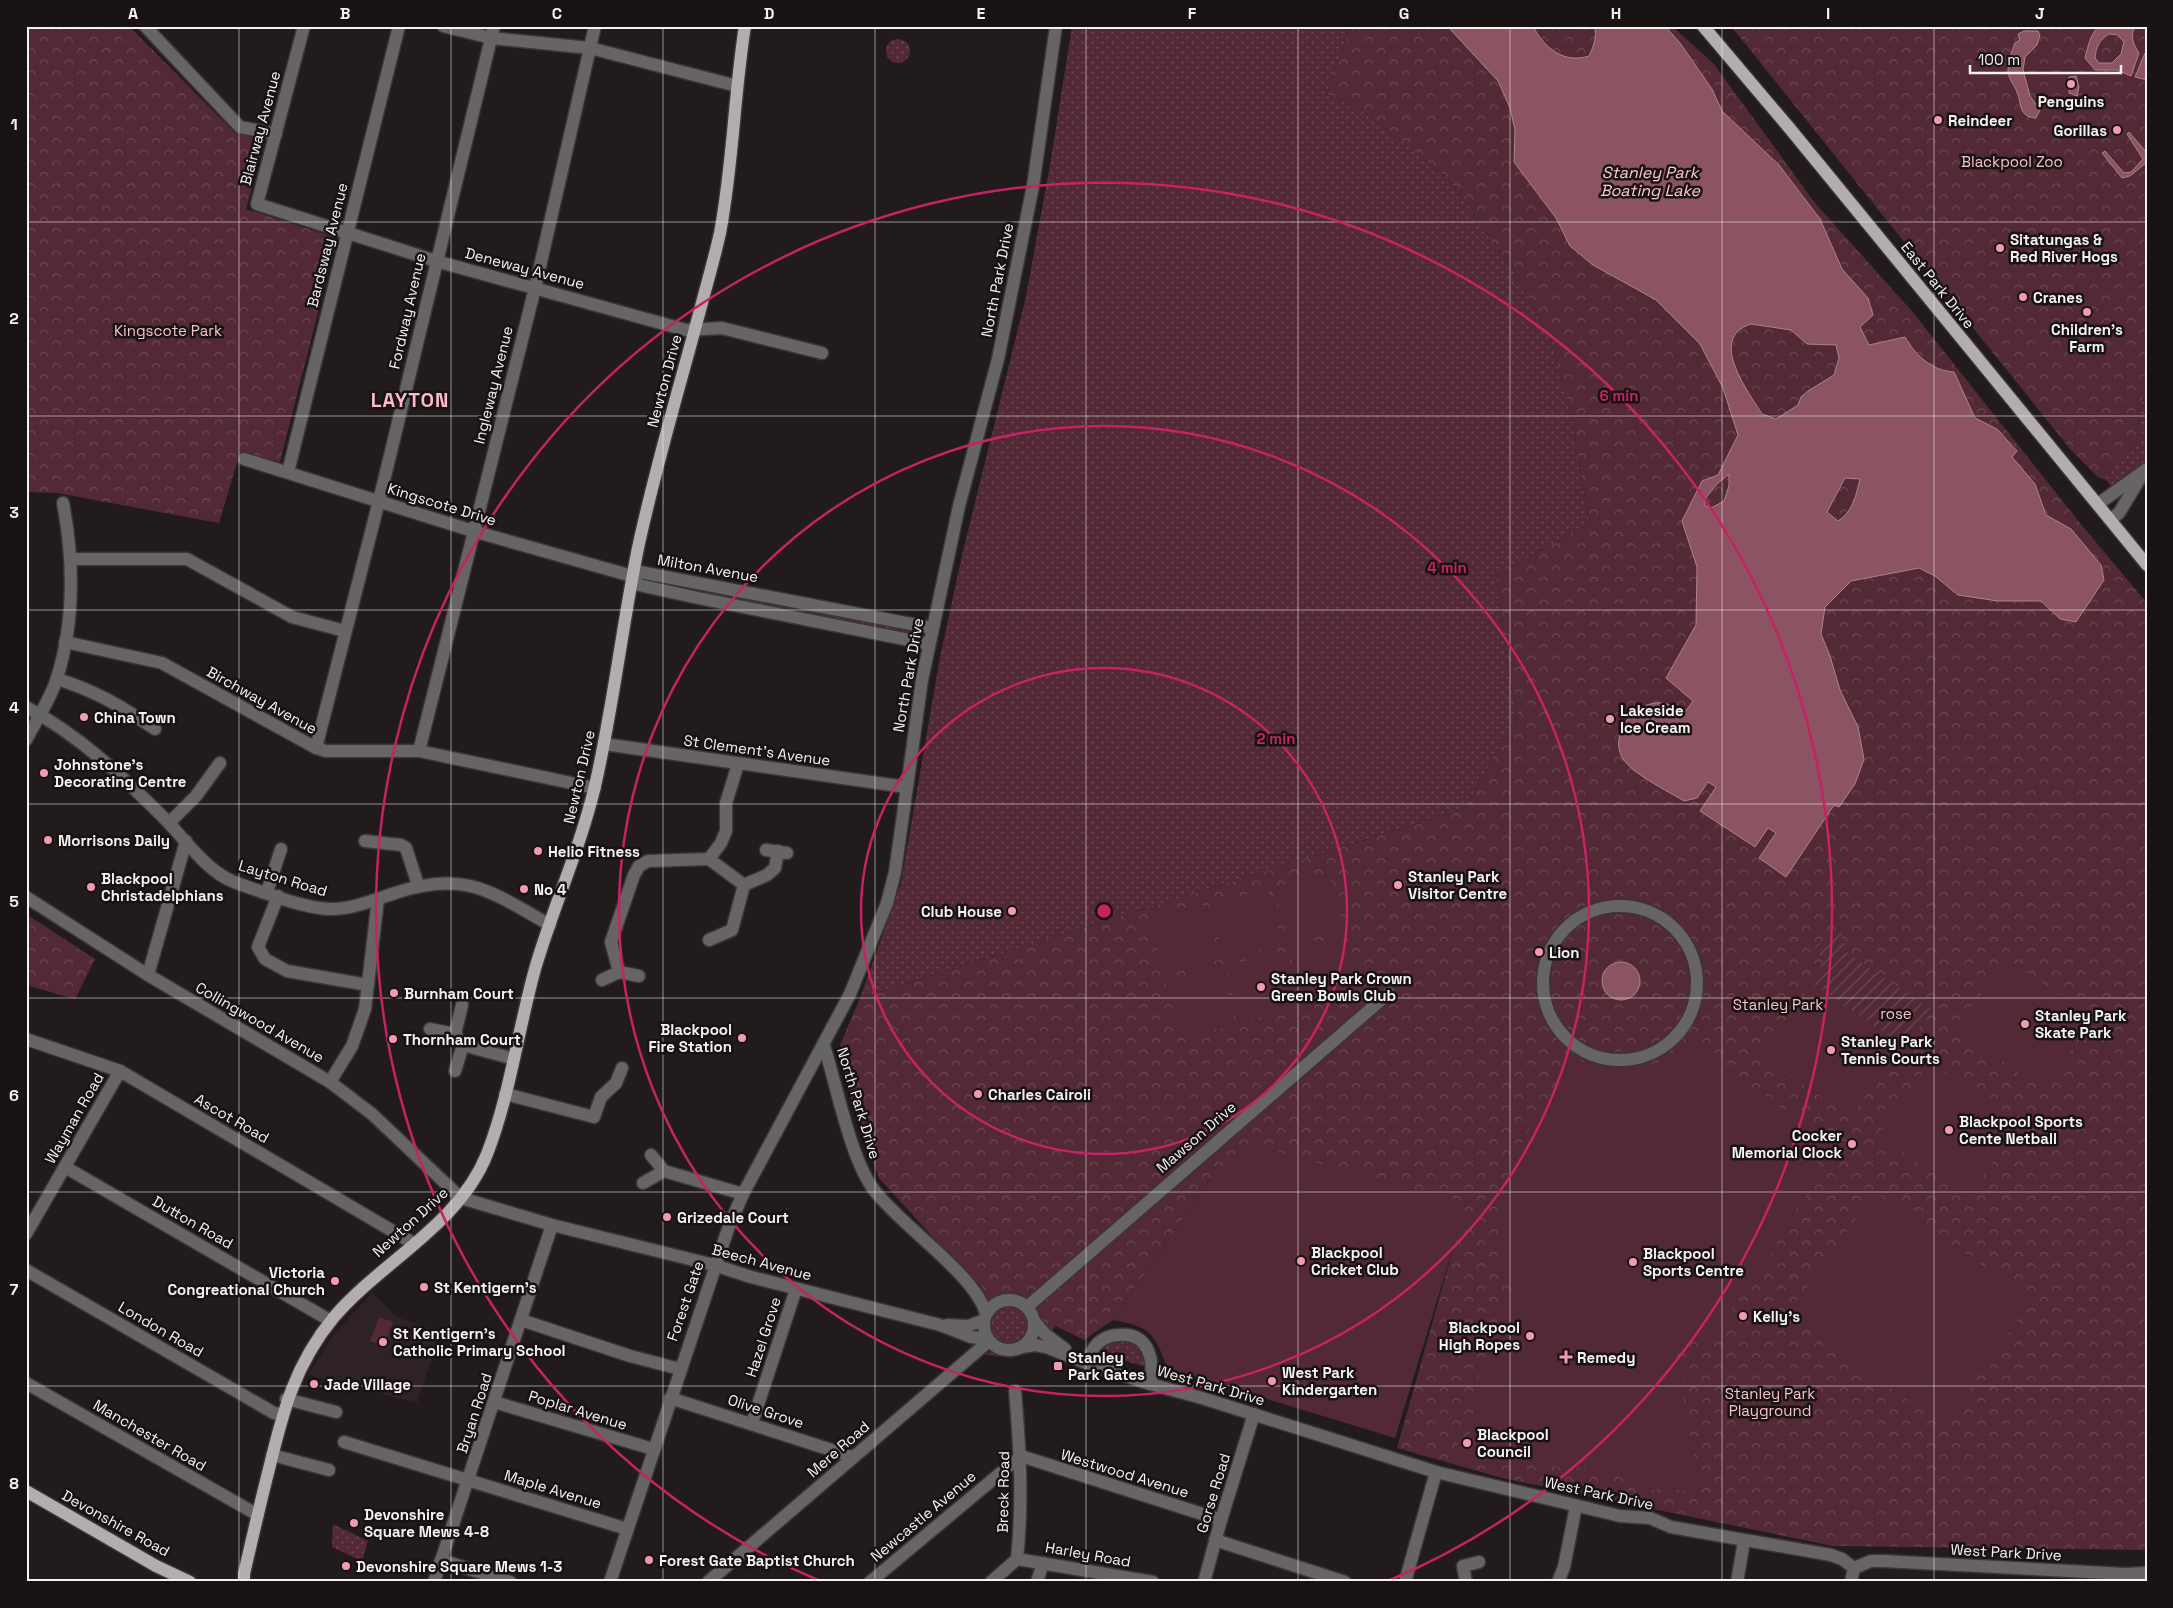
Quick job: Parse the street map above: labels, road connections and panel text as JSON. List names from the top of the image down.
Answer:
{
  "streets": {
    "main road": ["East Park Drive", "Newton Drive", "Devonshire Road"],
    "street": [
      "Blairway Avenue",
      "Bardsway Avenue",
      "Deneway Avenue",
      "North Park Drive",
      "Fordway Avenue",
      "Ingleway Avenue",
      "Kingscote Drive",
      "Milton Avenue",
      "Birchway Avenue",
      "St Clement's Avenue",
      "Layton Road",
      "Collingwood Avenue",
      "Wayman Road",
      "Ascot Road",
      "Mawson Drive",
      "Dutton Road",
      "Beech Avenue",
      "Forest Gate",
      "London Road",
      "Hazel Grove",
      "West Park Drive",
      "Poplar Avenue",
      "Olive Grove",
      "Bryan Road",
      "Manchester Road",
      "Mere Road",
      "Westwood Avenue",
      "Maple Avenue",
      "Breck Road",
      "Gorse Road",
      "Newcastle Avenue",
      "Harley Road"
    ]
  },
  "crossings": [
    ["Blairway Avenue", "Bardsway Avenue"],
    ["Blairway Avenue", "Deneway Avenue"],
    ["Bardsway Avenue", "Deneway Avenue"],
    ["Bardsway Avenue", "Kingscote Drive"],
    ["Deneway Avenue", "Fordway Avenue"],
    ["Deneway Avenue", "Newton Drive"],
    ["Deneway Avenue", "Ingleway Avenue"],
    ["North Park Drive", "Milton Avenue"],
    ["North Park Drive", "St Clement's Avenue"],
    ["North Park Drive", "Mawson Drive"],
    ["North Park Drive", "Beech Avenue"],
    ["North Park Drive", "Forest Gate"],
    ["North Park Drive", "West Park Drive"],
    ["North Park Drive", "Mere Road"],
    ["Fordway Avenue", "Kingscote Drive"],
    ["Fordway Avenue", "Birchway Avenue"],
    ["Newton Drive", "Kingscote Drive"],
    ["Newton Drive", "Milton Avenue"],
    ["Newton Drive", "Birchway Avenue"],
    ["Newton Drive", "St Clement's Avenue"],
    ["Newton Drive", "Layton Road"],
    ["Newton Drive", "Collingwood Avenue"],
    ["Newton Drive", "Ascot Road"],
    ["Newton Drive", "Dutton Road"],
    ["Newton Drive", "Beech Avenue"],
    ["Newton Drive", "London Road"],
    ["Newton Drive", "Manchester Road"],
    ["Ingleway Avenue", "Kingscote Drive"],
    ["Ingleway Avenue", "Birchway Avenue"],
    ["Kingscote Drive", "Milton Avenue"],
    ["Collingwood Avenue", "Beech Avenue"],
    ["Wayman Road", "Ascot Road"],
    ["Wayman Road", "Dutton Road"],
    ["Mawson Drive", "Beech Avenue"],
    ["Mawson Drive", "West Park Drive"],
    ["Mawson Drive", "Mere Road"],
    ["Beech Avenue", "Forest Gate"],
    ["Beech Avenue", "Hazel Grove"],
    ["Beech Avenue", "West Park Drive"],
    ["Beech Avenue", "Bryan Road"],
    ["Beech Avenue", "Mere Road"],
    ["Forest Gate", "Poplar Avenue"],
    ["Forest Gate", "Olive Grove"],
    ["Forest Gate", "Maple Avenue"],
    ["Hazel Grove", "Olive Grove"],
    ["West Park Drive", "Mere Road"],
    ["West Park Drive", "Gorse Road"],
    ["Poplar Avenue", "Bryan Road"],
    ["Olive Grove", "Mere Road"],
    ["Bryan Road", "Maple Avenue"],
    ["Westwood Avenue", "Breck Road"],
    ["Westwood Avenue", "Gorse Road"],
    ["Westwood Avenue", "Newcastle Avenue"],
    ["Breck Road", "Newcastle Avenue"],
    ["Breck Road", "Harley Road"]
  ],
  "districts": ["LAYTON"],
  "water": ["Stanley Park Boating Lake"],
  "parks": [
    "Blackpool Zoo",
    "Kingscote Park",
    "Stanley Park",
    "rose",
    "Stanley Park Playground"
  ],
  "places": {
    "other": [
      "Penguins",
      "Reindeer",
      "Gorillas",
      "Sitatungas & Red River Hogs",
      "Cranes",
      "Children's Farm",
      "China Town",
      "Lakeside Ice Cream",
      "Johnstone's Decorating Centre",
      "Morrisons Daily",
      "Helio Fitness",
      "Stanley Park Visitor Centre",
      "Blackpool Christadelphians",
      "No 4",
      "Club House",
      "Lion",
      "Stanley Park Crown Green Bowls Club",
      "Burnham Court",
      "Stanley Park Skate Park",
      "Blackpool Fire Station",
      "Thornham Court",
      "Stanley Park Tennis Courts",
      "Charles Cairoli",
      "Blackpool Sports Cente Netball",
      "Cocker Memorial Clock",
      "Grizedale Court",
      "Blackpool Cricket Club",
      "Blackpool Sports Centre",
      "Victoria Congreational Church",
      "St Kentigern's",
      "Kelly's",
      "Blackpool High Ropes",
      "St Kentigern's Catholic Primary School",
      "West Park Kindergarten",
      "Jade Village",
      "Blackpool Council",
      "Devonshire Square Mews 4-8",
      "Forest Gate Baptist Church",
      "Devonshire Square Mews 1-3"
    ],
    "health": ["Remedy"],
    "transit": ["Stanley Park Gates"]
  },
  "scale_bar": "100 m",
  "grid": {
    "columns": [
      "A",
      "B",
      "C",
      "D",
      "E",
      "F",
      "G",
      "H",
      "I",
      "J"
    ],
    "rows": [
      "1",
      "2",
      "3",
      "4",
      "5",
      "6",
      "7",
      "8"
    ]
  },
  "rings": ["6 min", "4 min", "2 min"]
}
